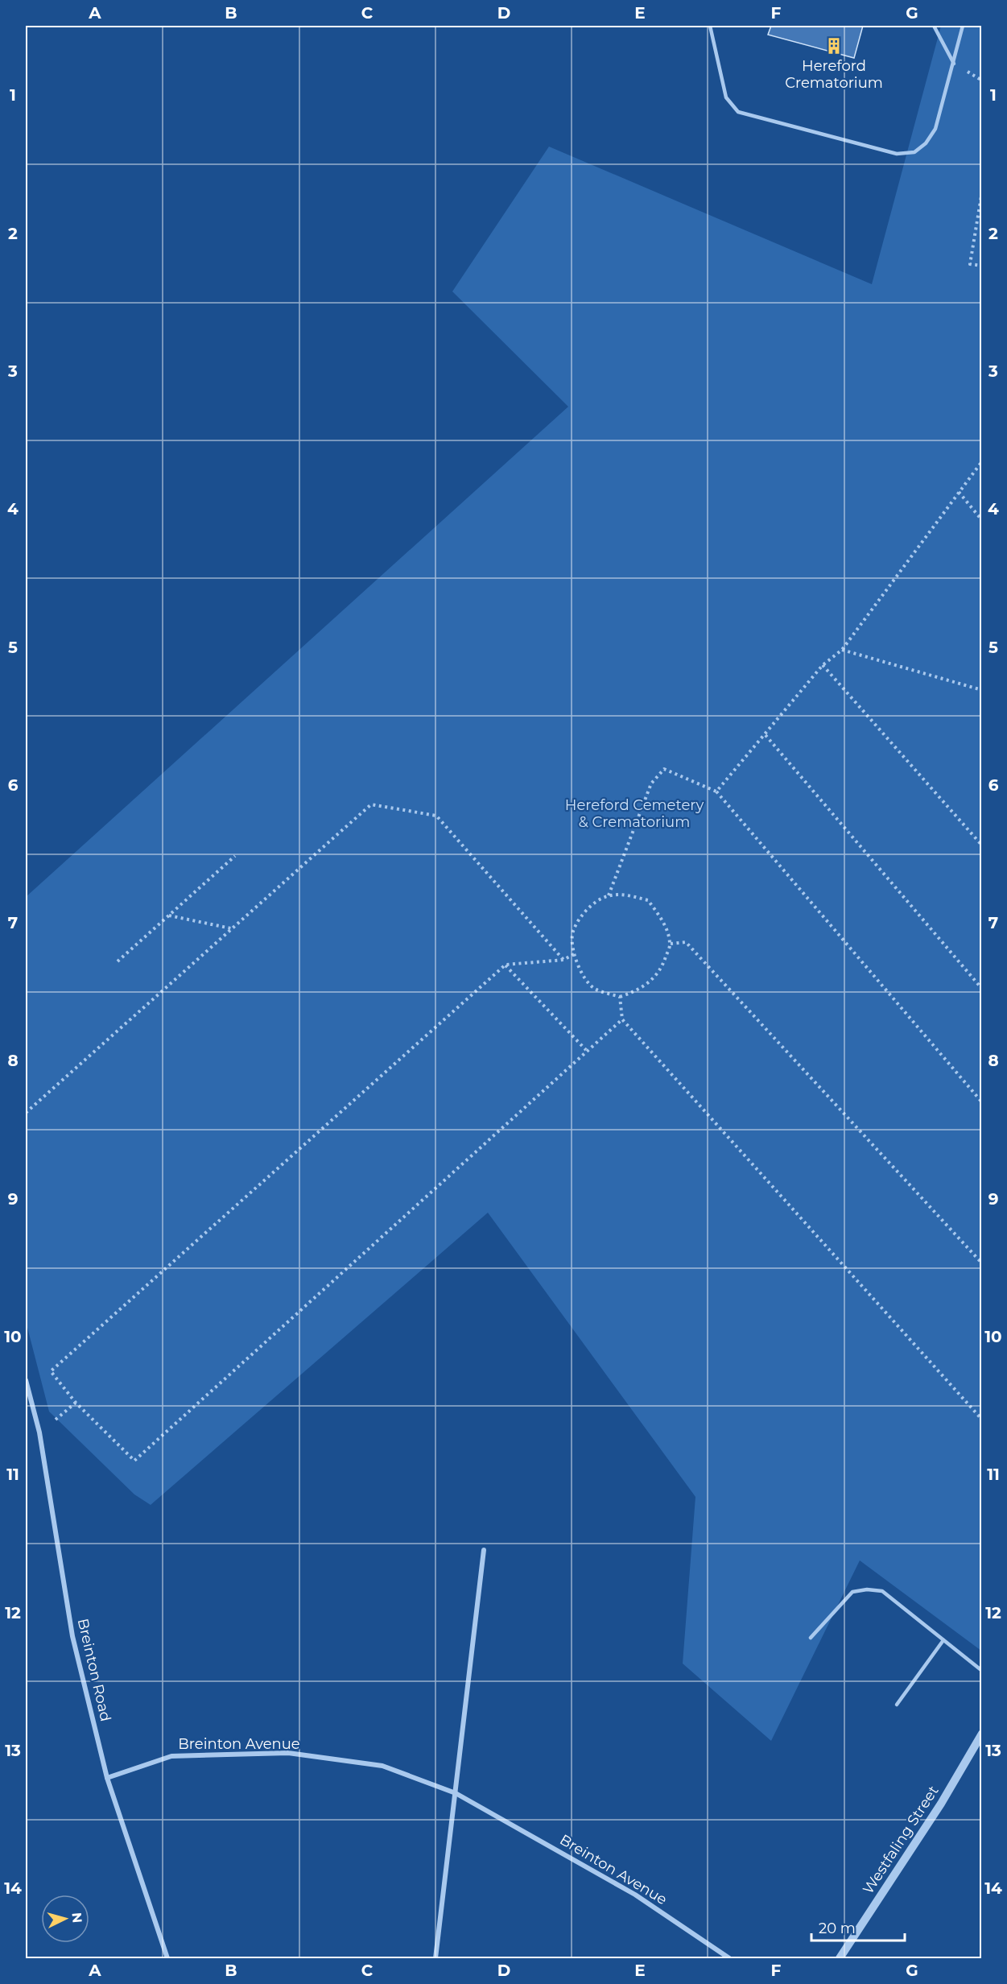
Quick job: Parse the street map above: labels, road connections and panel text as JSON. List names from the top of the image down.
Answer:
{
  "streets": {
    "street": ["Breinton Road", "Breinton Avenue", "Westfaling Street"]
  },
  "crossings": [
    ["Breinton Road", "Breinton Avenue"]
  ],
  "parks": ["Hereford Cemetery & Crematorium"],
  "places": {
    "building": ["Hereford Crematorium"]
  },
  "scale_bar": "20 m",
  "north": "right",
  "grid": {
    "columns": [
      "A",
      "B",
      "C",
      "D",
      "E",
      "F",
      "G"
    ],
    "rows": [
      "1",
      "2",
      "3",
      "4",
      "5",
      "6",
      "7",
      "8",
      "9",
      "10",
      "11",
      "12",
      "13",
      "14"
    ]
  }
}
